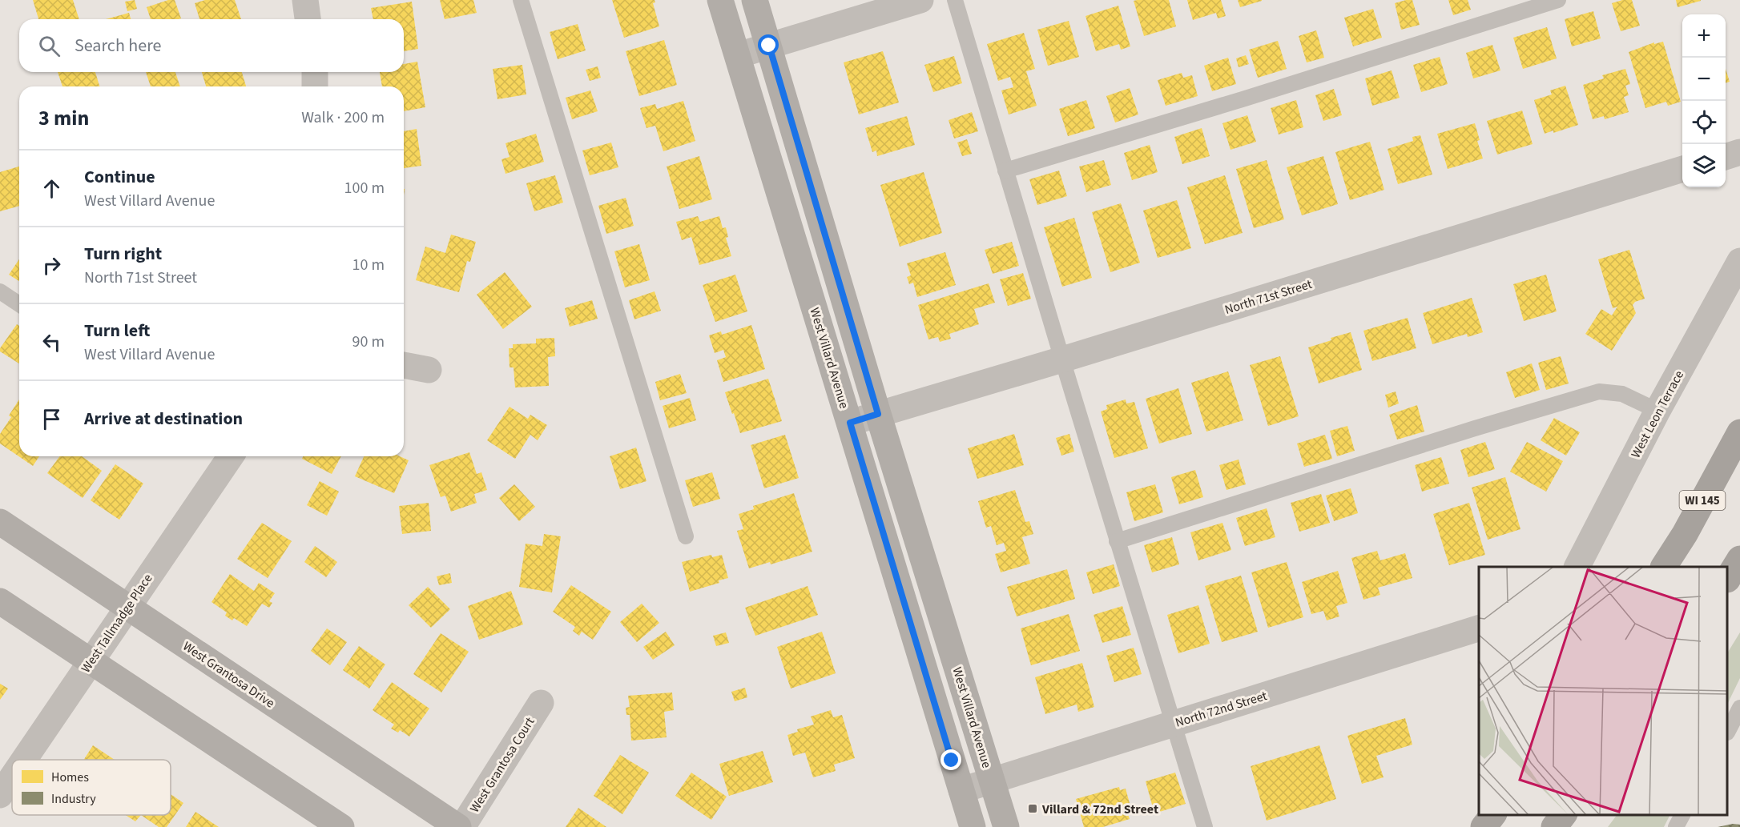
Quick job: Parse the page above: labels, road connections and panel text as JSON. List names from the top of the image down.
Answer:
{
  "streets": {
    "highway": ["WI 145"],
    "street": [
      "North 71st Street",
      "West Villard Avenue",
      "West Leon Terrace",
      "West Tallmadge Place",
      "West Grantosa Drive",
      "North 72nd Street",
      "West Grantosa Court"
    ]
  },
  "crossings": [
    ["North 71st Street", "West Villard Avenue"],
    ["West Villard Avenue", "North 72nd Street"],
    ["West Tallmadge Place", "West Grantosa Drive"]
  ],
  "places": {
    "transit": ["Villard & 72nd Street"]
  },
  "legend": ["Homes", "Industry"],
  "page": {
    "map_buttons": ["+", "−"],
    "search": "Search here",
    "heading": ["3 min", "Walk · 200 m"],
    "list": [
      ["Continue", "West Villard Avenue", "100 m"],
      ["Turn right", "North 71st Street", "10 m"],
      ["Turn left", "West Villard Avenue", "90 m"],
      "Arrive at destination"
    ]
  }
}
